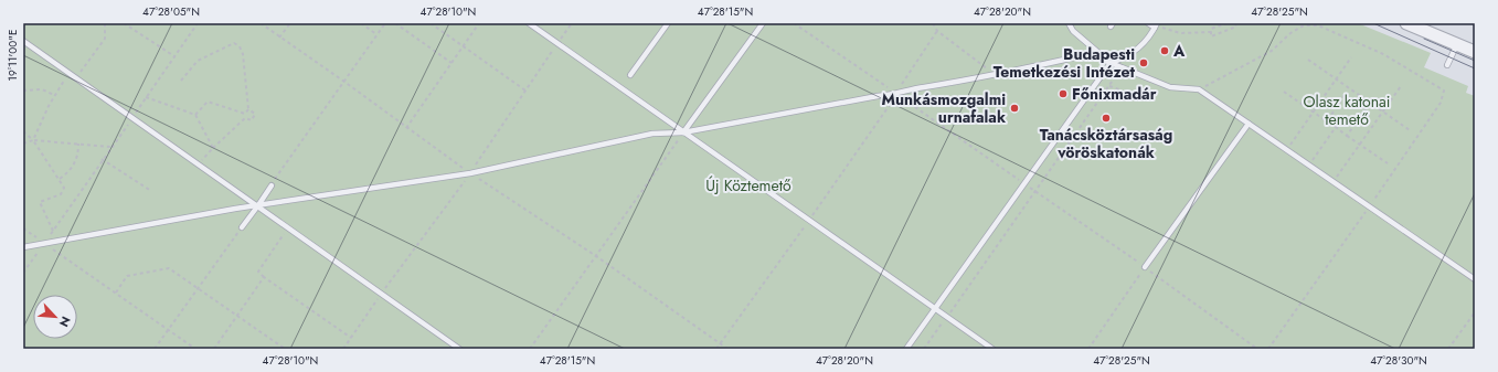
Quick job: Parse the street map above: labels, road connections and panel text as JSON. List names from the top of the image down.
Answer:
{
  "parks": ["Olasz katonai temető", "Új Köztemető"],
  "places": [
    "A",
    "Budapesti Temetkezési Intézet",
    "Főnixmadár",
    "Munkásmozgalmi urnafalak",
    "Tanácsköztársaság vöröskatonák"
  ],
  "north": "bottom right",
  "coordinates": [
    "47°28'05\"N",
    "47°28'10\"N",
    "47°28'15\"N",
    "47°28'20\"N",
    "47°28'25\"N",
    "19°11'00\"E",
    "47°28'30\"N"
  ]
}
